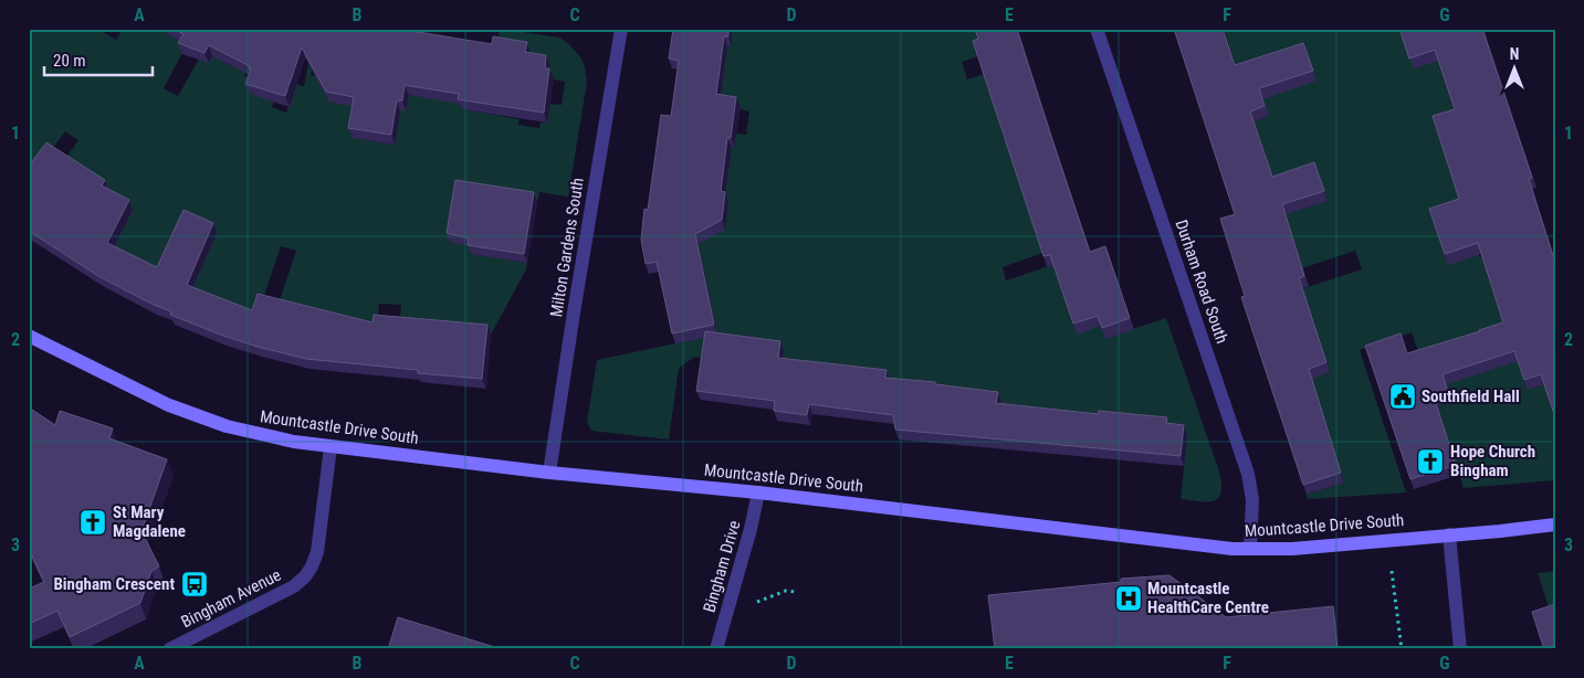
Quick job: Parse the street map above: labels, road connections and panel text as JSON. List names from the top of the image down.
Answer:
{
  "streets": {
    "street": [
      "Milton Gardens South",
      "Durham Road South",
      "Mountcastle Drive South",
      "Bingham Drive",
      "Bingham Avenue"
    ]
  },
  "crossings": [
    ["Milton Gardens South", "Mountcastle Drive South"],
    ["Durham Road South", "Mountcastle Drive South"],
    ["Mountcastle Drive South", "Bingham Drive"],
    ["Mountcastle Drive South", "Bingham Avenue"]
  ],
  "places": {
    "public building": ["Southfield Hall"],
    "church": ["Hope Church Bingham", "St Mary Magdalene"],
    "bus stop": ["Bingham Crescent"],
    "hospital": ["Mountcastle HealthCare Centre"]
  },
  "scale_bar": "20 m",
  "north": "top",
  "grid": {
    "columns": [
      "A",
      "B",
      "C",
      "D",
      "E",
      "F",
      "G"
    ],
    "rows": ["1", "2", "3"]
  }
}
